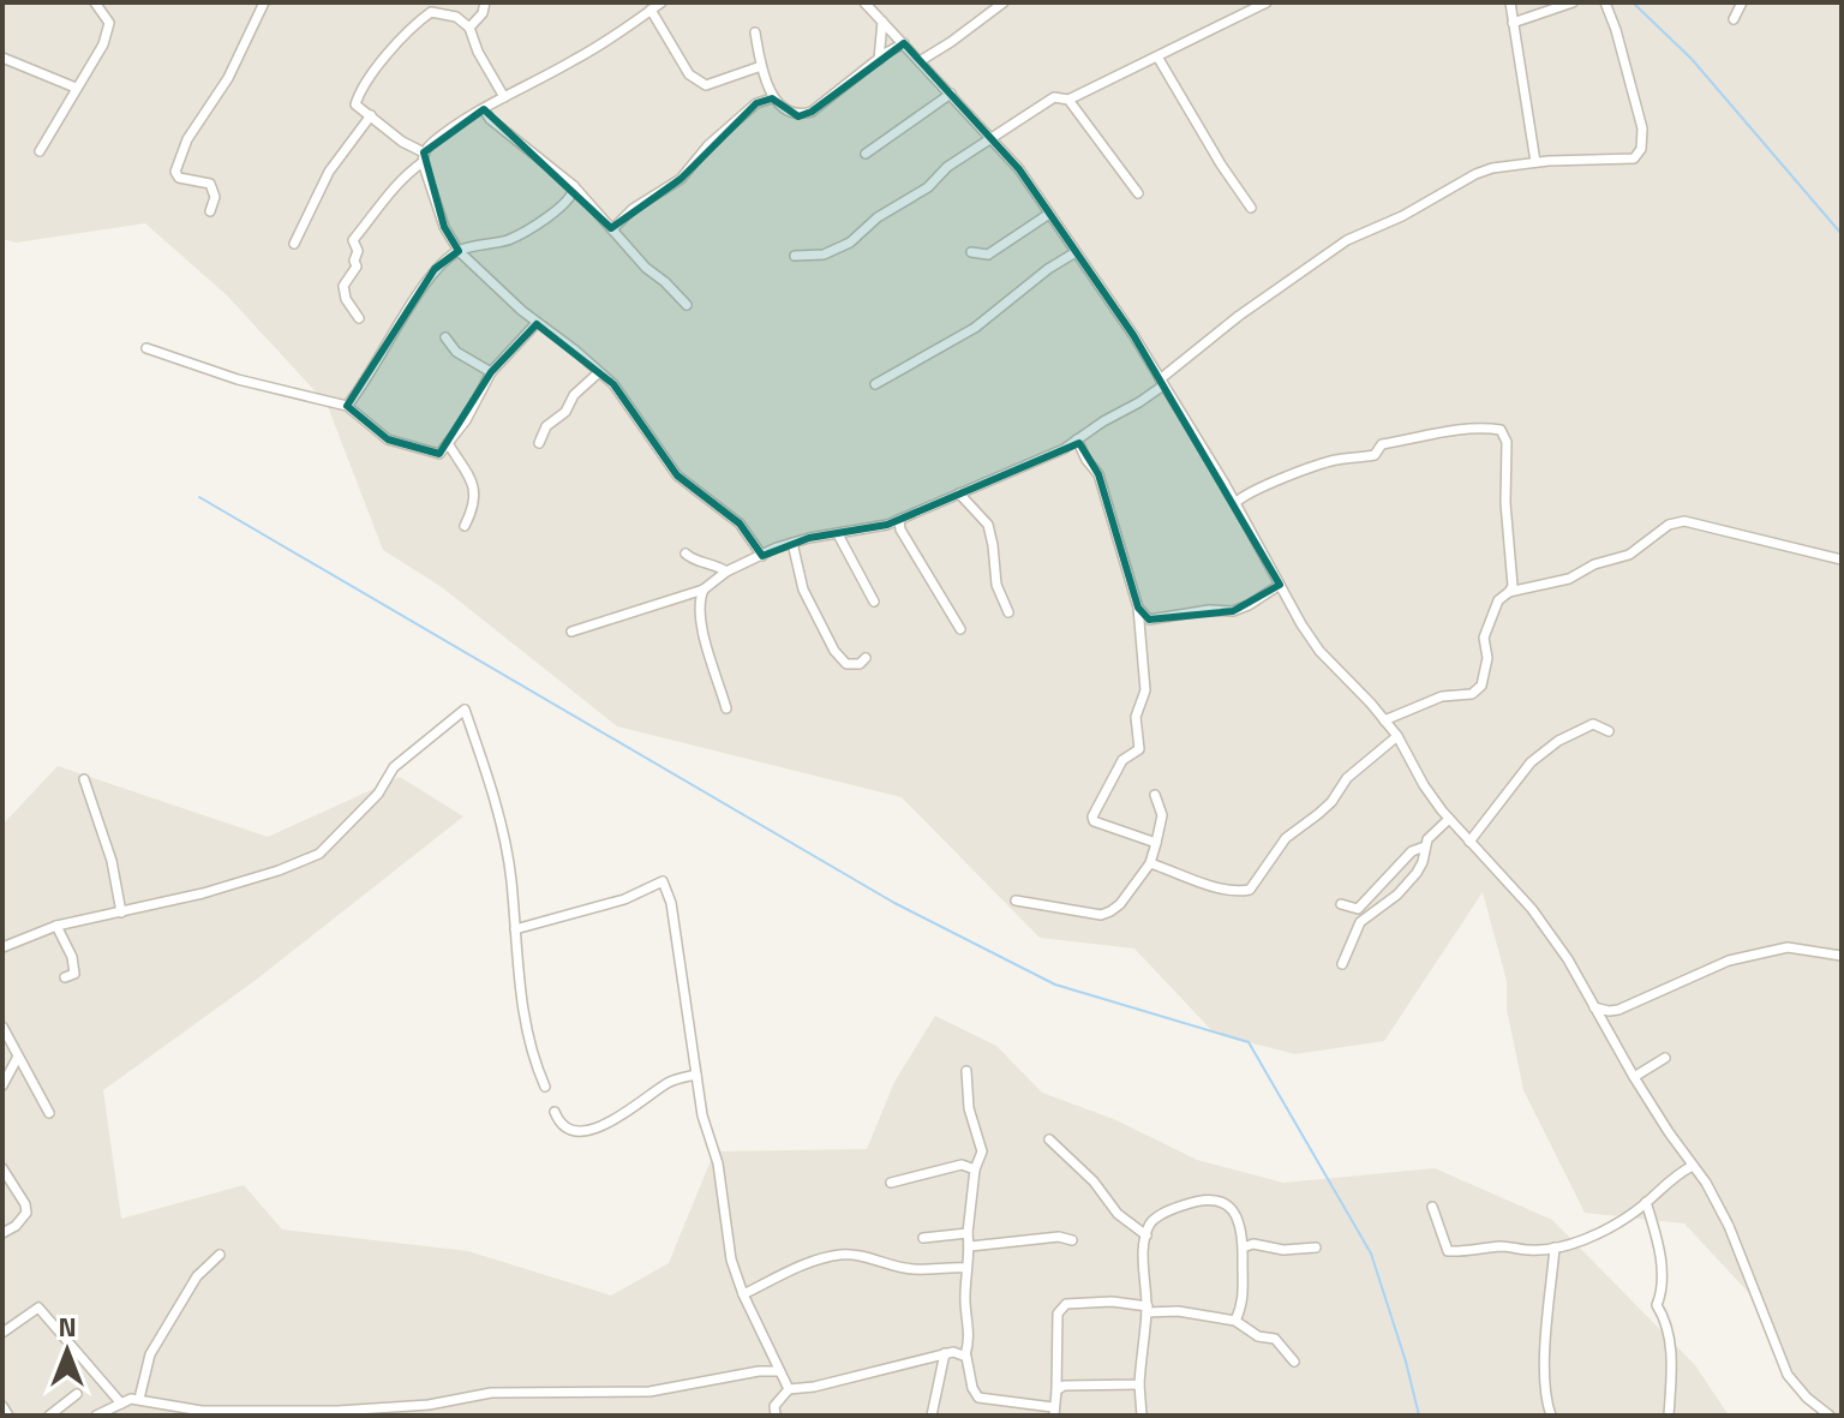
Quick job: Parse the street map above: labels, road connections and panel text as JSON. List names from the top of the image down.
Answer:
{
  "north": "top"
}
